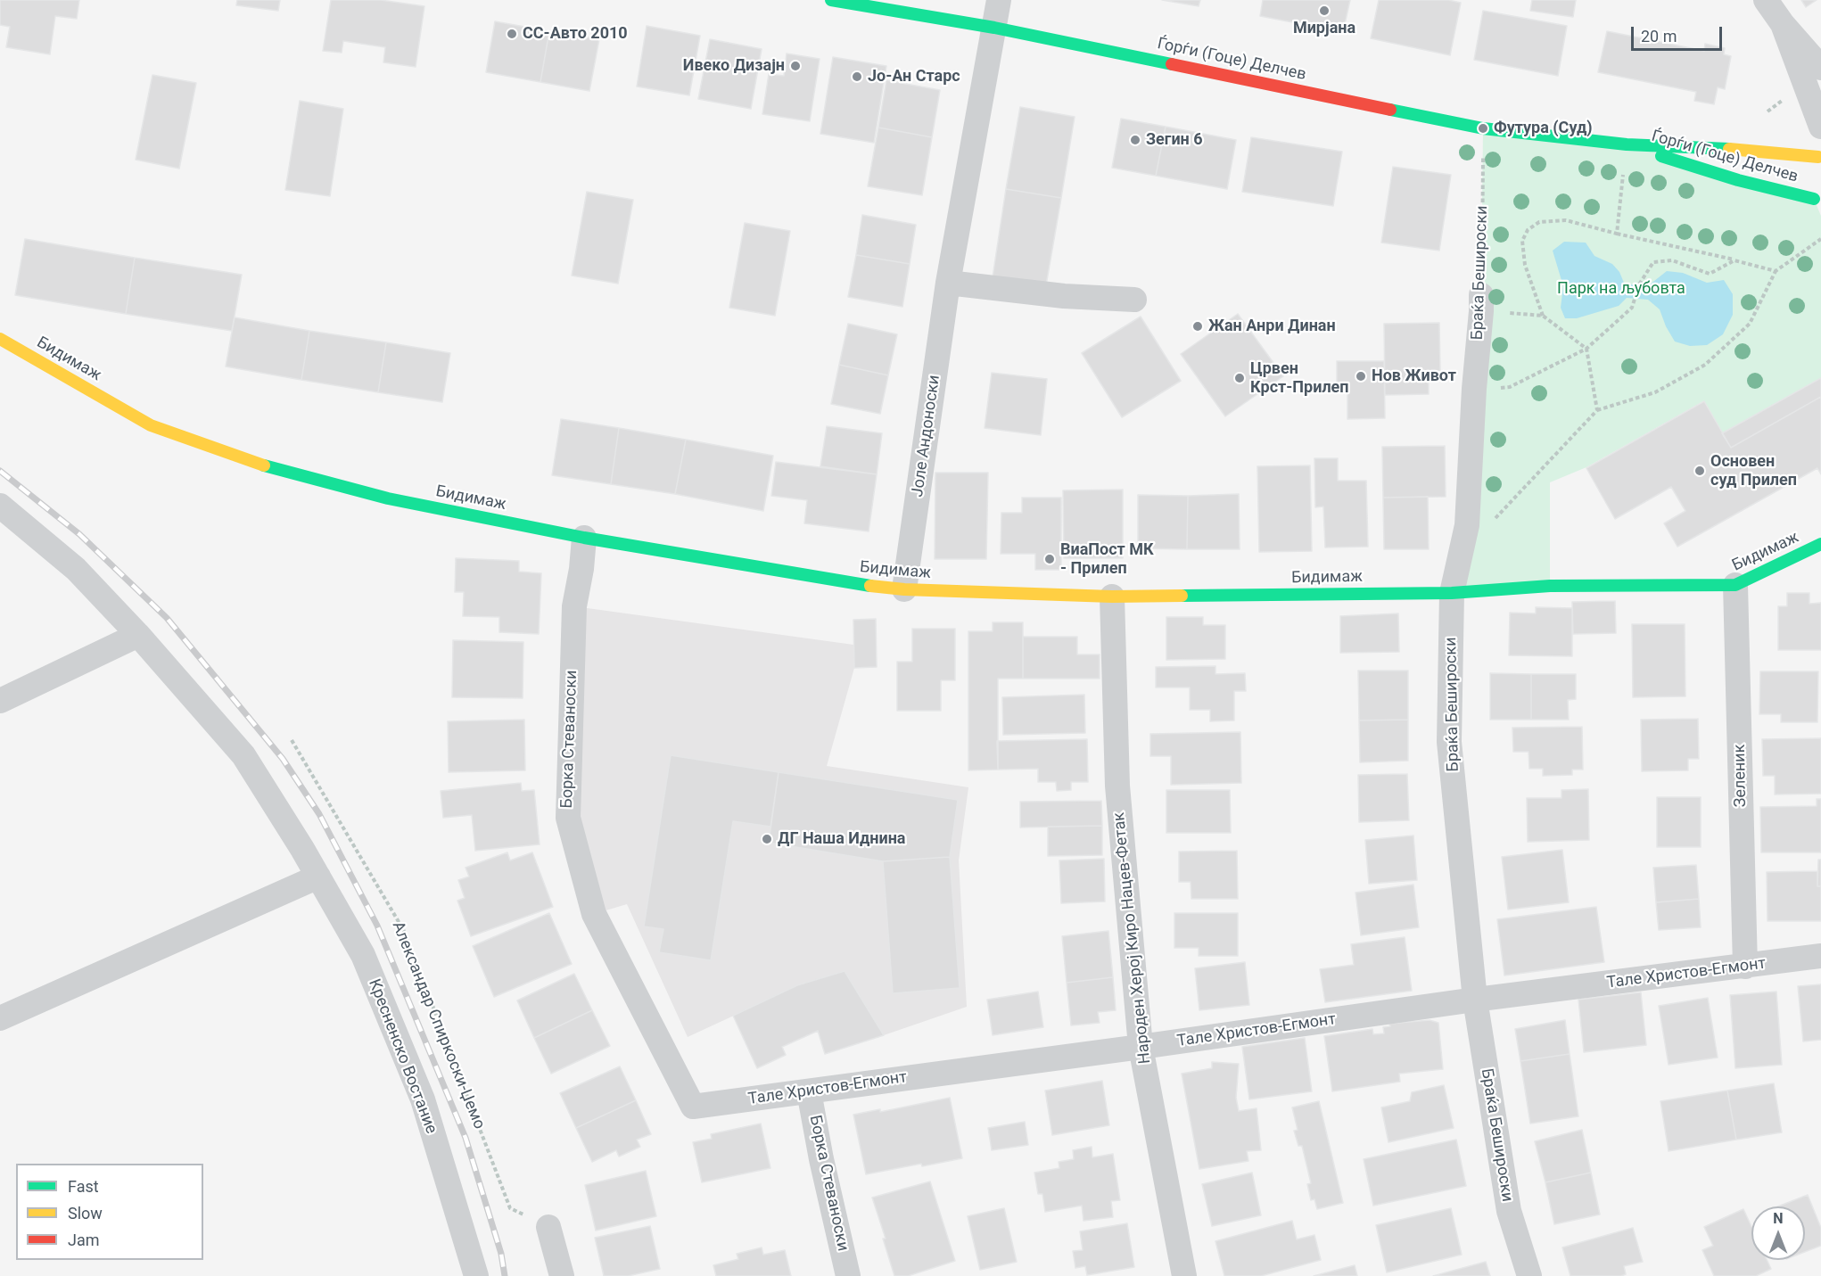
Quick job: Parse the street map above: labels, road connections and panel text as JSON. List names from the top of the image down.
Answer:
{
  "streets": {
    "street": [
      "Ѓорѓи (Гоце) Делчев",
      "Браќа Бешироски",
      "Бидимаж",
      "Јоле Андоноски",
      "Борка Стеваноски",
      "Зеленик",
      "Народен Херој Киро Нацев-Фетак",
      "Тале Христов-Егмонт",
      "Кресненско Востание"
    ],
    "path": ["Александар Спиркоски-Џемо"]
  },
  "crossings": [
    ["Ѓорѓи (Гоце) Делчев", "Браќа Бешироски"],
    ["Ѓорѓи (Гоце) Делчев", "Јоле Андоноски"],
    ["Браќа Бешироски", "Бидимаж"],
    ["Браќа Бешироски", "Тале Христов-Егмонт"],
    ["Бидимаж", "Јоле Андоноски"],
    ["Бидимаж", "Борка Стеваноски"],
    ["Бидимаж", "Зеленик"],
    ["Бидимаж", "Народен Херој Киро Нацев-Фетак"],
    ["Борка Стеваноски", "Тале Христов-Егмонт"],
    ["Зеленик", "Тале Христов-Егмонт"],
    ["Народен Херој Киро Нацев-Фетак", "Тале Христов-Егмонт"]
  ],
  "parks": ["Парк на љубовта"],
  "places": [
    "Мирјана",
    "СС-Авто 2010",
    "Ивеко Дизајн",
    "Јо-Ан Старс",
    "Футура (Суд)",
    "Зегин 6",
    "Жан Анри Динан",
    "Нов Живот",
    "Црвен Крст-Прилеп",
    "Основен суд Прилеп",
    "ВиаПост МК - Прилеп",
    "ДГ Наша Иднина"
  ],
  "legend": ["Fast", "Slow", "Jam"],
  "scale_bar": "20 m",
  "north": "top"
}
